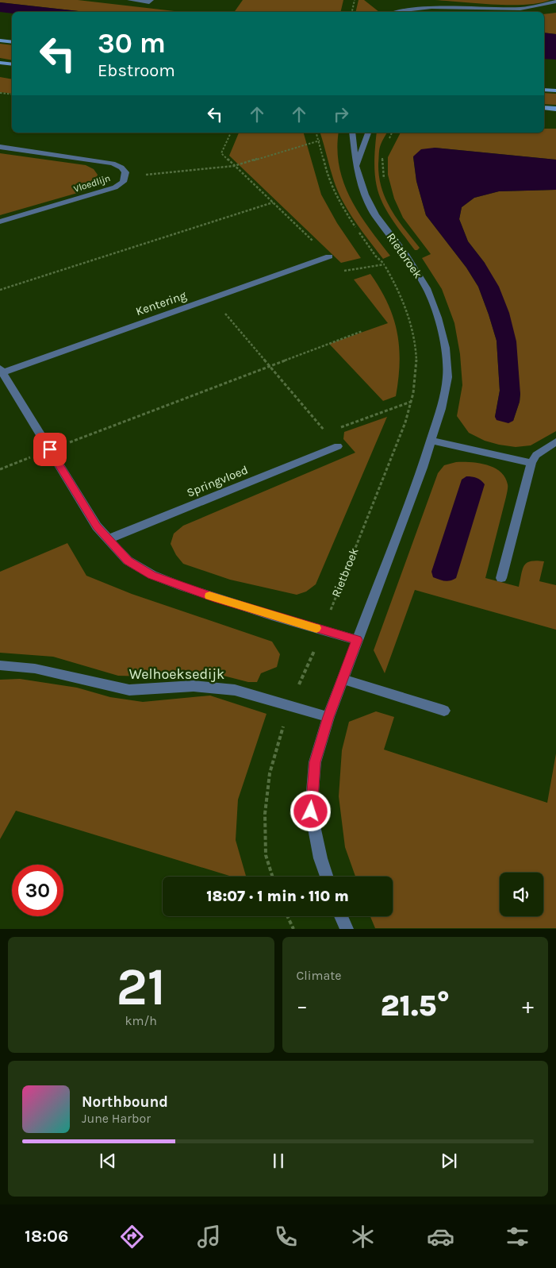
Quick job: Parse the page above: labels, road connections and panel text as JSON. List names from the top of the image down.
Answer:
{
  "streets": {
    "street": [
      "Vloedlijn",
      "Rietbroek",
      "Kentering",
      "Springvloed",
      "Welhoeksedijk"
    ]
  },
  "crossings": [
    ["Rietbroek", "Kentering"],
    ["Rietbroek", "Welhoeksedijk"]
  ],
  "page": {
    "turn": ["30 m", "Ebstroom"],
    "limit": "30",
    "trip": "18:07 · 1 min · 110 m",
    "tile": [
      ["21", "km/h"],
      "Climate"
    ],
    "heat": ["−", "21.5°", "+"],
    "song": ["Northbound", "June Harbor"],
    "tabs": "18:06"
  }
}
